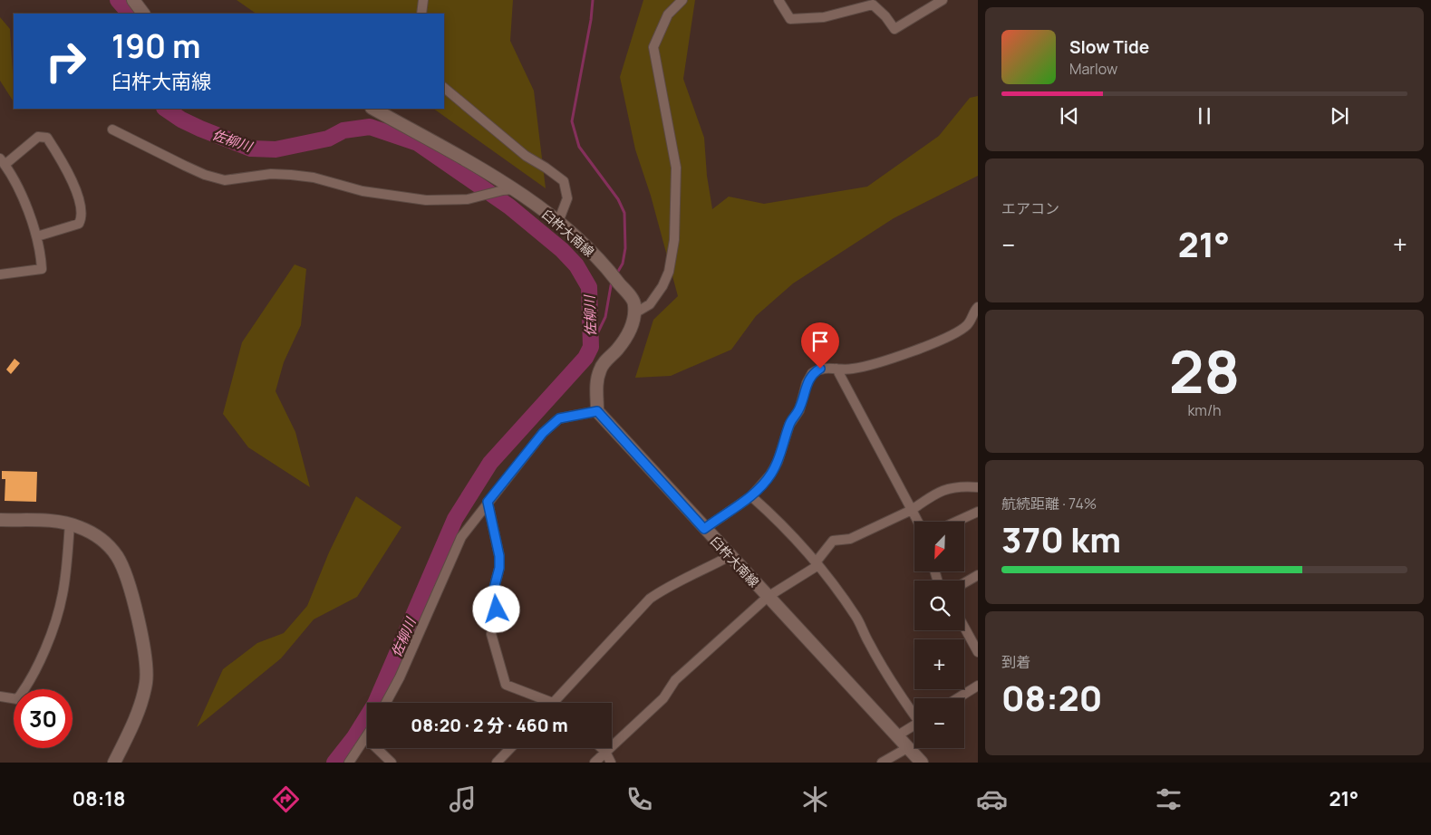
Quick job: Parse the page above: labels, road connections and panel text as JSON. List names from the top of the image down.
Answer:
{
  "streets": {
    "main road": ["臼杵大南線"]
  },
  "water": ["佐柳川"],
  "north": "bottom left",
  "page": {
    "turn": ["190 m", "臼杵大南線"],
    "song": ["Slow Tide", "Marlow"],
    "tile": [
      "エアコン",
      ["28", "km/h"],
      ["航続距離 · 74%", "370 km"],
      ["到着", "08:20"]
    ],
    "heat": ["−", "21°", "+"],
    "map_buttons": ["+", "−"],
    "limit": "30",
    "trip": "08:20 · 2 分 · 460 m",
    "tabs": ["08:18", "21°"]
  }
}
